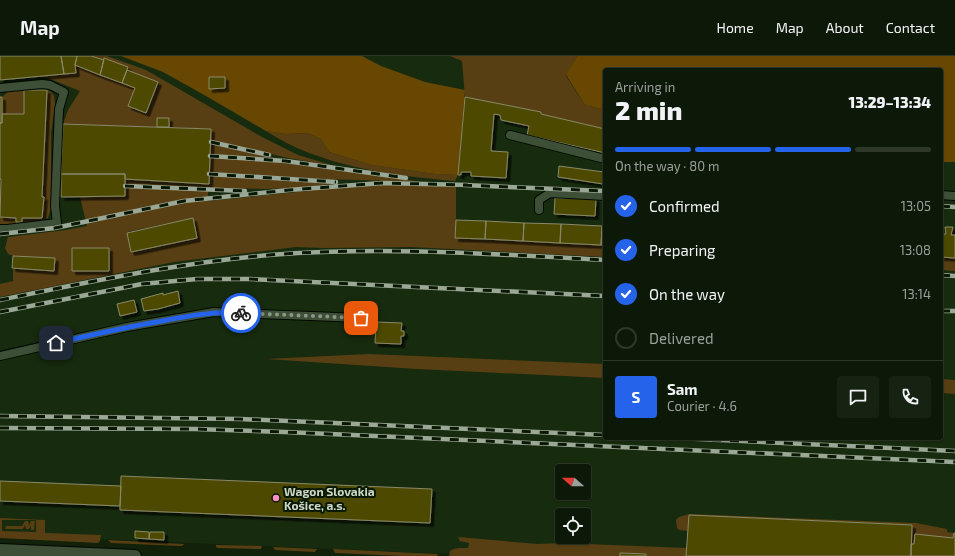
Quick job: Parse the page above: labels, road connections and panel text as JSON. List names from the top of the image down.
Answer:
{
  "places": ["Wagon Slovakia Košice, a.s."],
  "north": "left",
  "page": {
    "header": "Map",
    "nav": [
      "Home",
      "Map",
      "About",
      "Contact"
    ],
    "heading": ["2 min", "Arriving in", "13:29–13:34"],
    "panel": ["Sam", "Courier · 4.6"],
    "bar": "On the way · 80 m",
    "list": [
      ["Confirmed", "13:05"],
      ["Preparing", "13:08"],
      ["On the way", "13:14"],
      "Delivered"
    ],
    "round": "S"
  }
}
